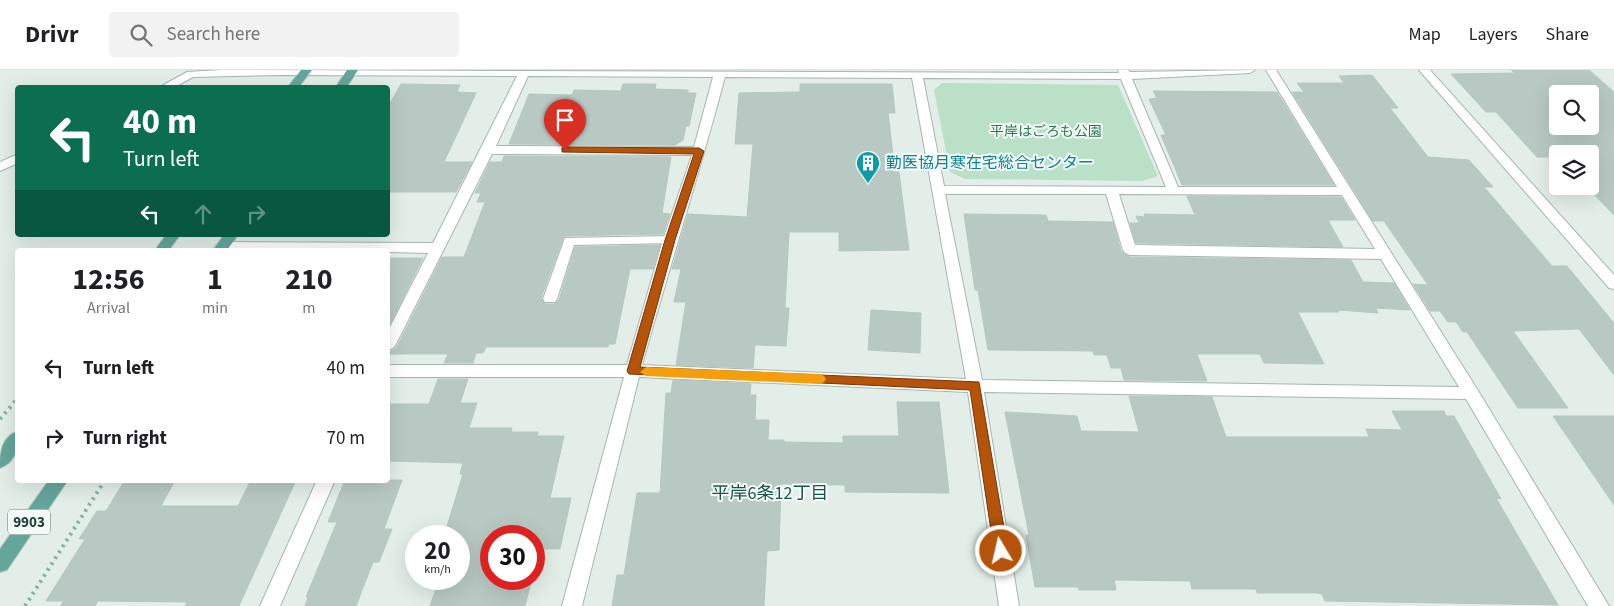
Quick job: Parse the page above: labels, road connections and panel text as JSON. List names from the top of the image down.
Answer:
{
  "streets": {
    "main road": ["9903"]
  },
  "districts": ["平岸6条12丁目"],
  "parks": ["平岸はごろも公園"],
  "places": {
    "building": ["勤医協月寒在宅総合センター"]
  },
  "page": {
    "header": "Drivr",
    "search": "Search here",
    "nav": ["Map", "Layers", "Share"],
    "turn": ["40 m", "Turn left"],
    "eta": [
      "12:56",
      "Arrival",
      "1",
      "min",
      "210",
      "m"
    ],
    "list": [
      {
        "name": "Turn left",
        "value": "40 m"
      },
      {
        "name": "Turn right",
        "value": "70 m"
      }
    ],
    "speed": "20 km/h",
    "limit": "30"
  }
}
